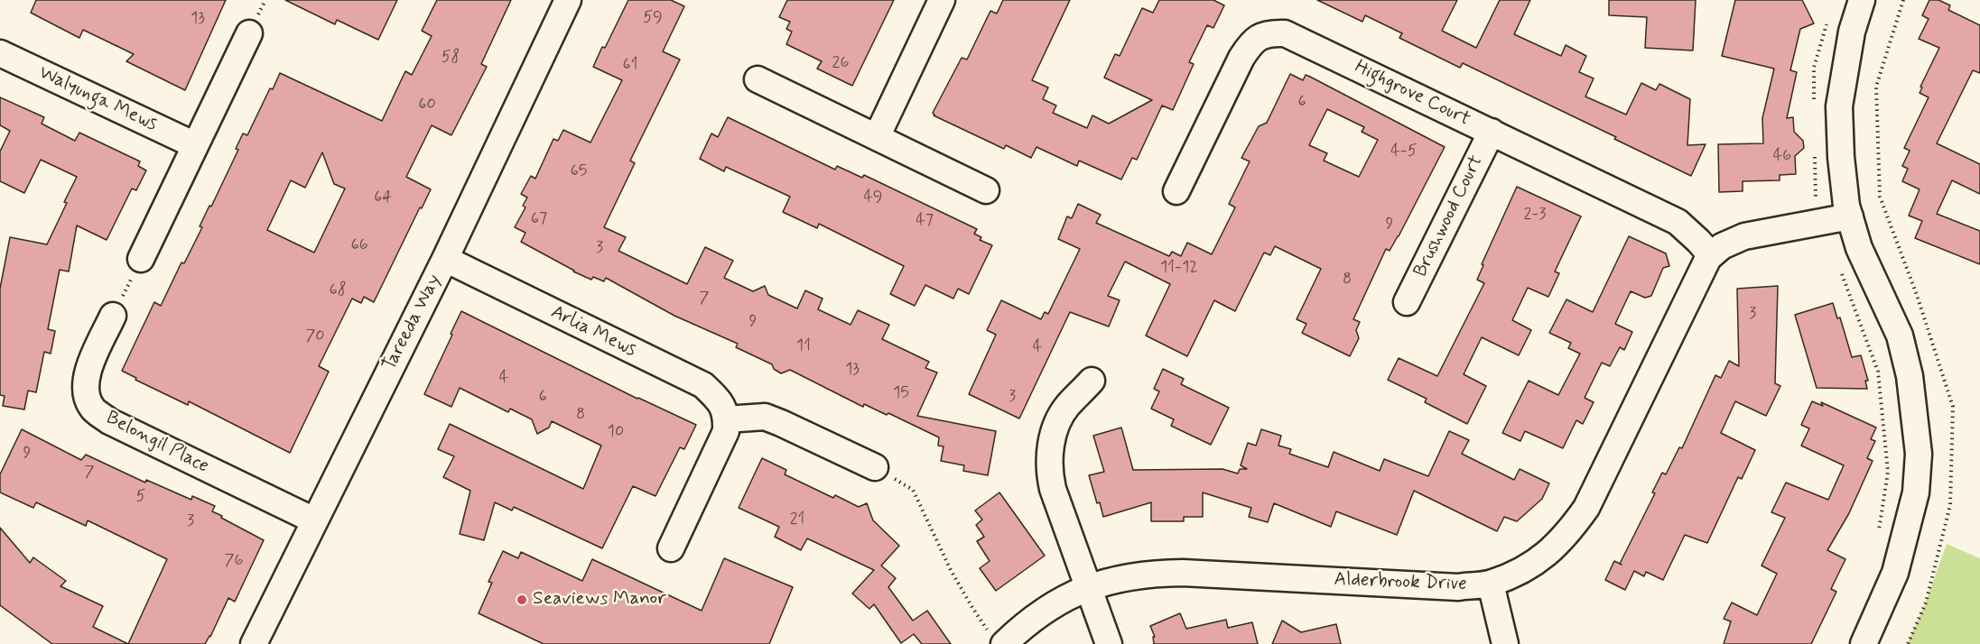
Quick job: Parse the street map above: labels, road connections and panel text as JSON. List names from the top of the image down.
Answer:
{
  "streets": {
    "street": [
      "Highgrove Court",
      "Walyunga Mews",
      "Brushwood Court",
      "Tareeda Way",
      "Arlia Mews",
      "Belongil Place",
      "Alderbrook Drive"
    ]
  },
  "crossings": [
    ["Highgrove Court", "Brushwood Court"],
    ["Highgrove Court", "Alderbrook Drive"],
    ["Tareeda Way", "Arlia Mews"],
    ["Tareeda Way", "Belongil Place"]
  ],
  "places": ["Seaviews Manor"],
  "house_numbers": [
    "59",
    "13",
    "58",
    "26",
    "61",
    "6",
    "60",
    "4-5",
    "46",
    "65",
    "64",
    "49",
    "2-3",
    "67",
    "47",
    "9",
    "66",
    "3",
    "11-12",
    "8",
    "68",
    "7",
    "3",
    "9",
    "70",
    "11",
    "4",
    "13",
    "4",
    "15",
    "6",
    "3",
    "8",
    "10",
    "9",
    "7",
    "5",
    "21",
    "3",
    "76"
  ]
}
